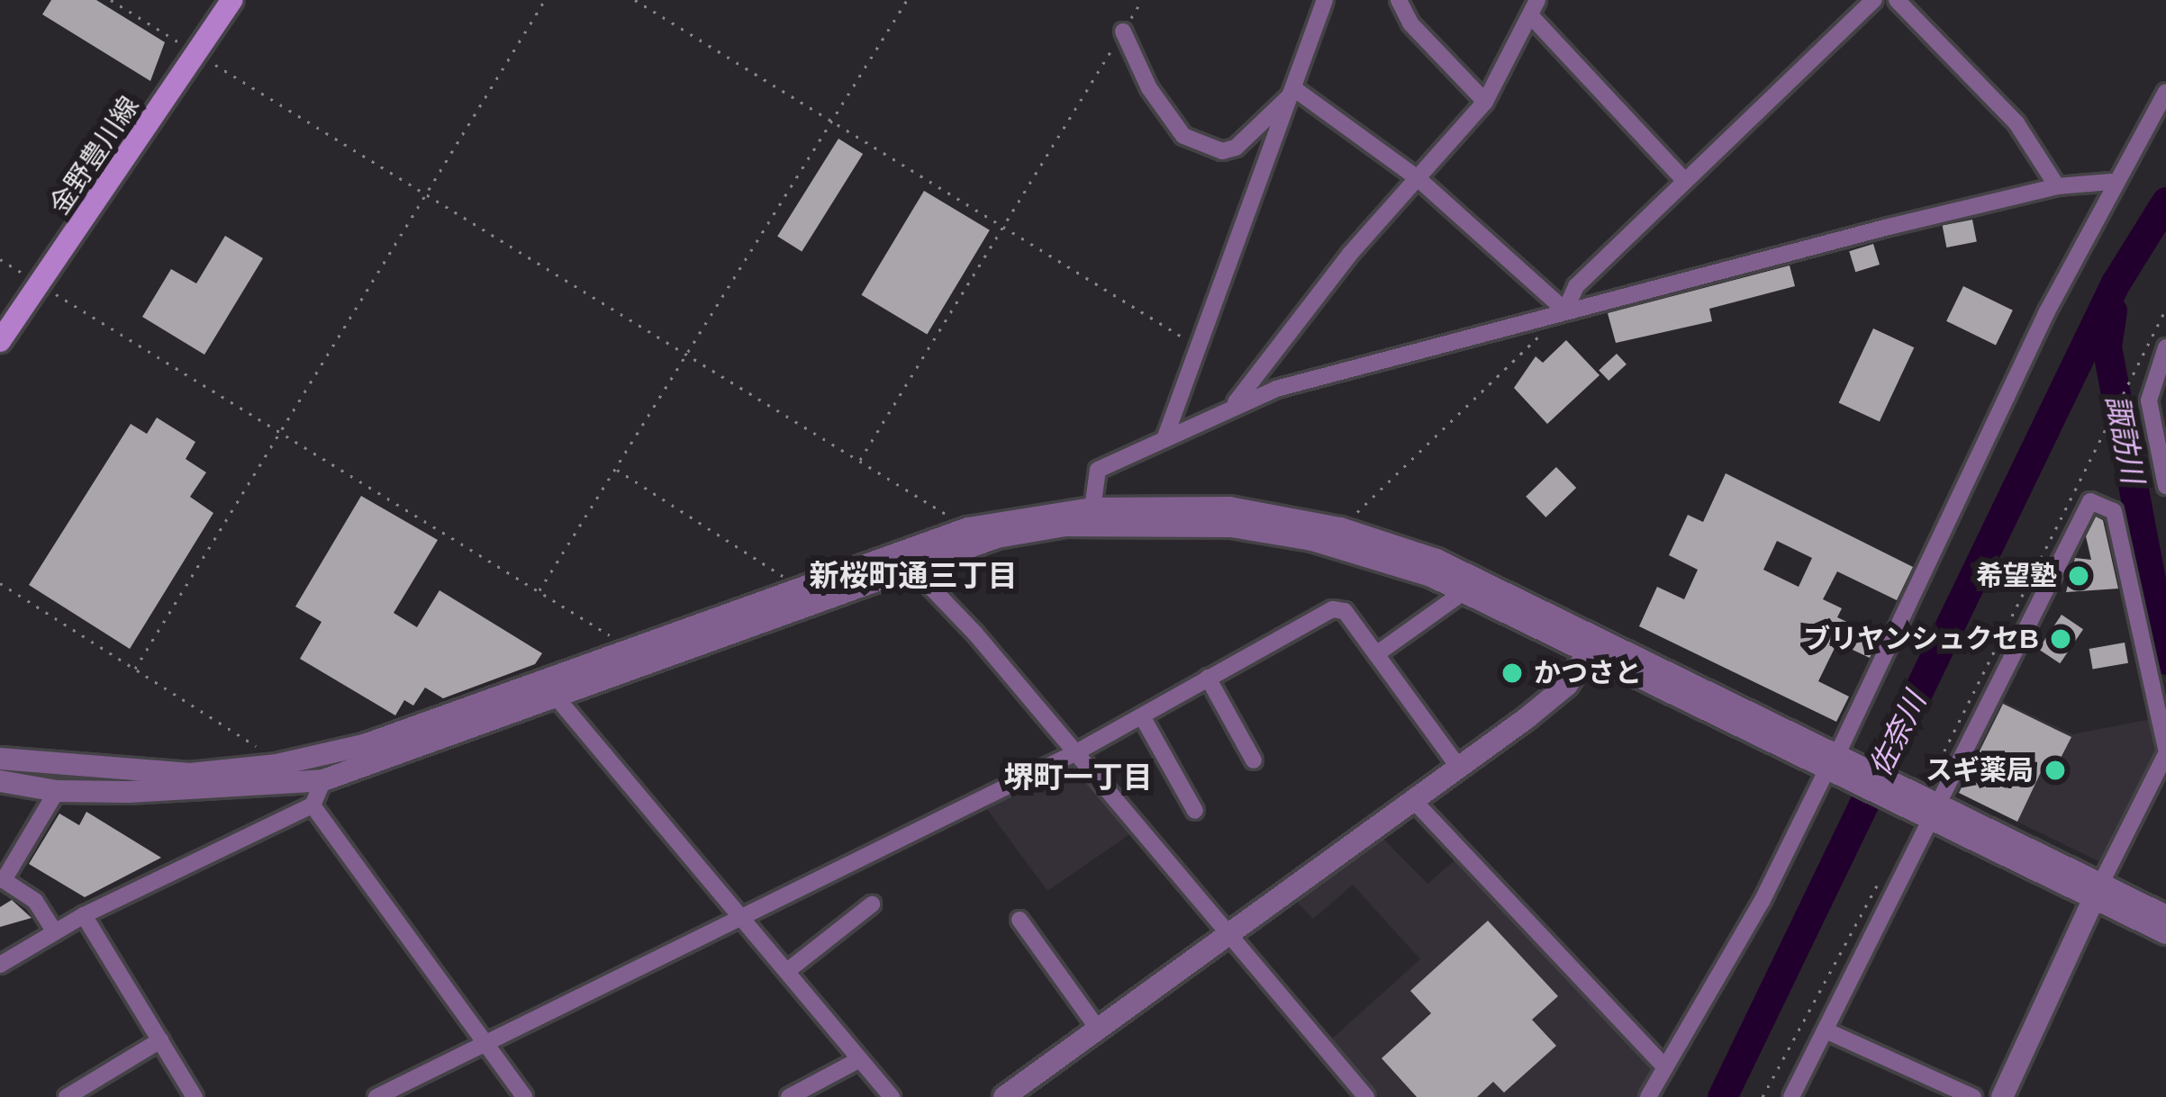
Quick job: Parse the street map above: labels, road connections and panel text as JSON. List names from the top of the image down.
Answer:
{
  "streets": {
    "main road": ["金野豊川線"]
  },
  "districts": ["新桜町通三丁目", "堺町一丁目"],
  "water": ["諏訪川", "佐奈川"],
  "places": [
    "希望塾",
    "ブリヤンシュクセB",
    "かつさと",
    "スギ薬局"
  ]
}
